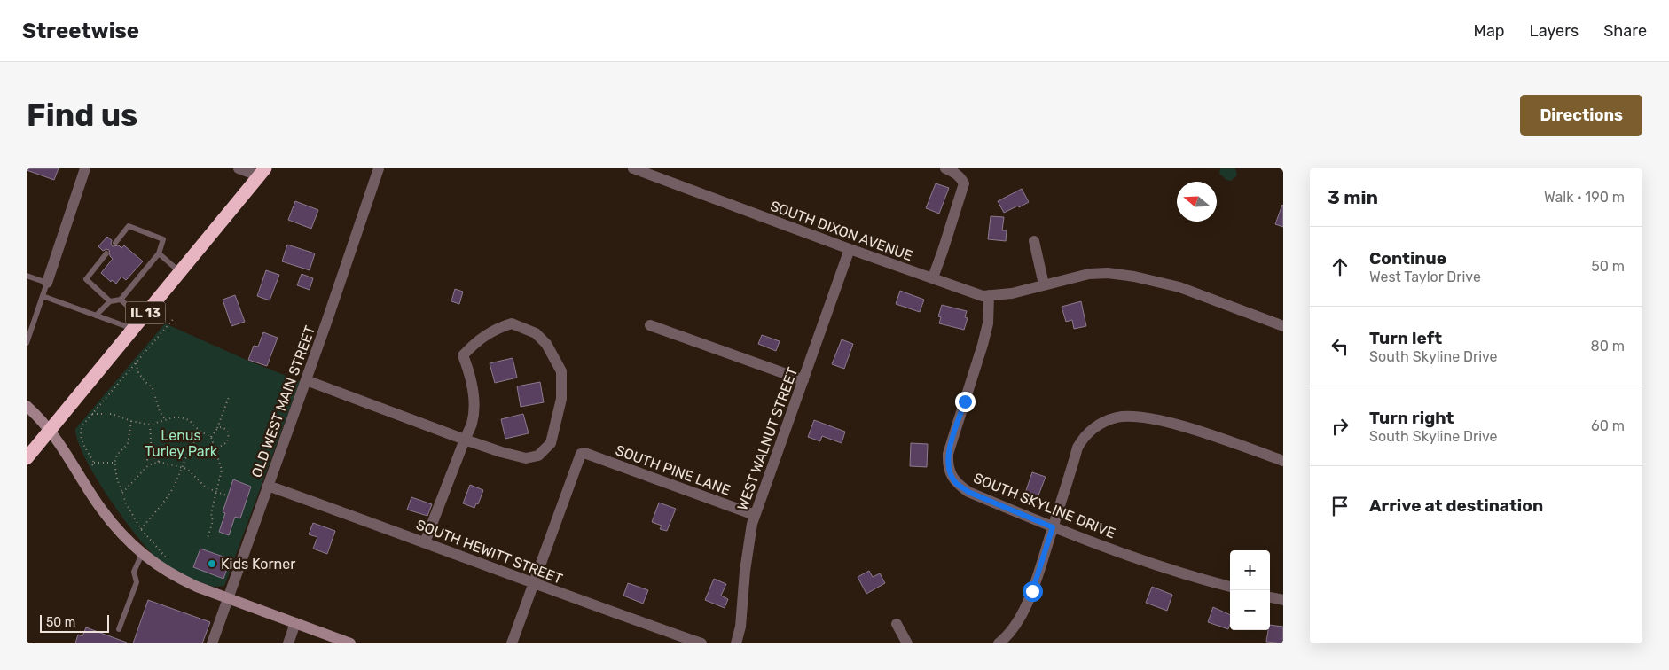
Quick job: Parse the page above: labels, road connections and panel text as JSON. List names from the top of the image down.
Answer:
{
  "streets": {
    "highway": ["IL 13"],
    "street": [
      "SOUTH DIXON AVENUE",
      "OLD WEST MAIN STREET",
      "WEST WALNUT STREET",
      "SOUTH PINE LANE",
      "SOUTH SKYLINE DRIVE",
      "SOUTH HEWITT STREET"
    ]
  },
  "crossings": [
    ["SOUTH DIXON AVENUE", "WEST WALNUT STREET"],
    ["SOUTH DIXON AVENUE", "SOUTH SKYLINE DRIVE"],
    ["OLD WEST MAIN STREET", "SOUTH HEWITT STREET"],
    ["WEST WALNUT STREET", "SOUTH PINE LANE"],
    ["SOUTH PINE LANE", "SOUTH HEWITT STREET"]
  ],
  "parks": ["Lenus Turley Park"],
  "places": ["Kids Korner"],
  "scale_bar": "50 m",
  "north": "left",
  "page": {
    "header": "Streetwise",
    "nav": ["Map", "Layers", "Share"],
    "buttons": "Directions",
    "title": "Find us",
    "heading": ["3 min", "Walk · 190 m"],
    "list": [
      ["Continue", "West Taylor Drive", "50 m"],
      ["Turn left", "South Skyline Drive", "80 m"],
      ["Turn right", "South Skyline Drive", "60 m"],
      "Arrive at destination"
    ],
    "map_buttons": ["+", "−"],
    "scale": "50 m"
  }
}
